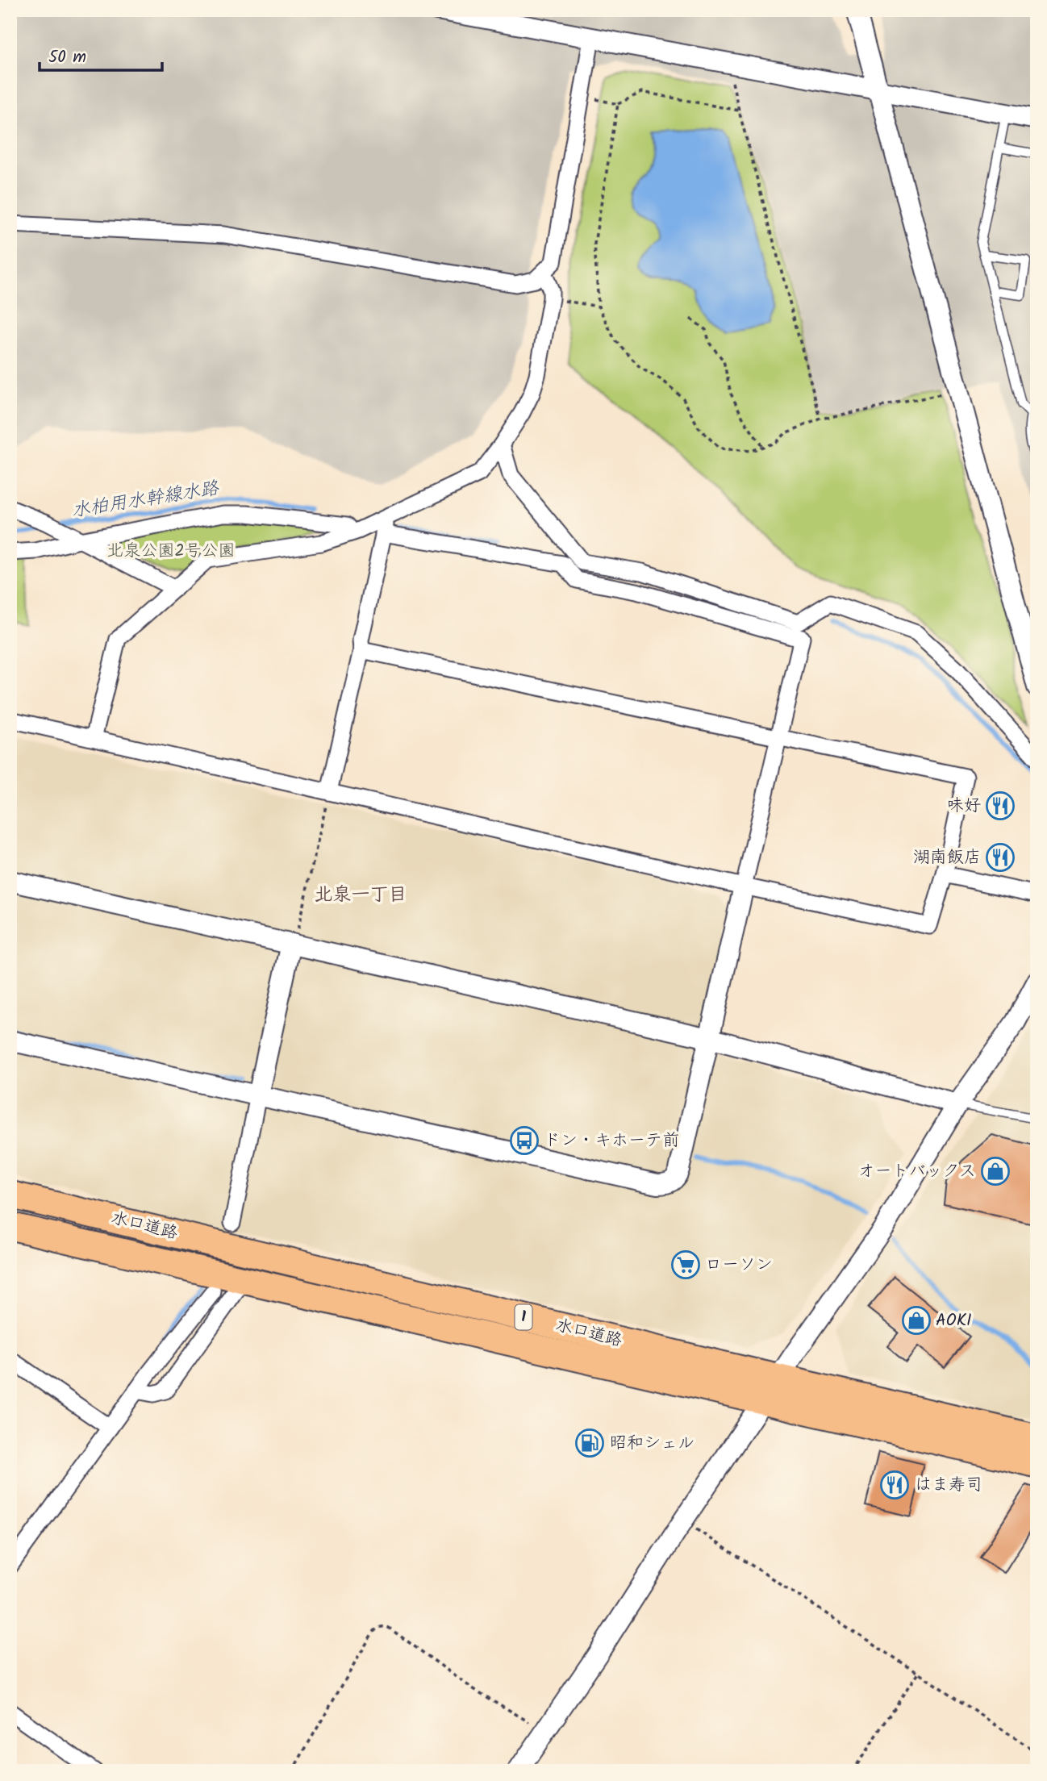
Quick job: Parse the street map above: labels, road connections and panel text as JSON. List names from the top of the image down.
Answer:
{
  "streets": {
    "highway": ["水口道路", "1"]
  },
  "districts": ["北泉一丁目"],
  "water": ["水柏用水幹線水路"],
  "parks": ["北泉公園2号公園"],
  "places": {
    "restaurant": ["味好", "湖南飯店", "はま寿司"],
    "bus stop": ["ドン・キホーテ前"],
    "shop": ["オートバックス", "AOKI"],
    "supermarket": ["ローソン"],
    "fuel station": ["昭和シェル"]
  },
  "scale_bar": "50 m"
}
